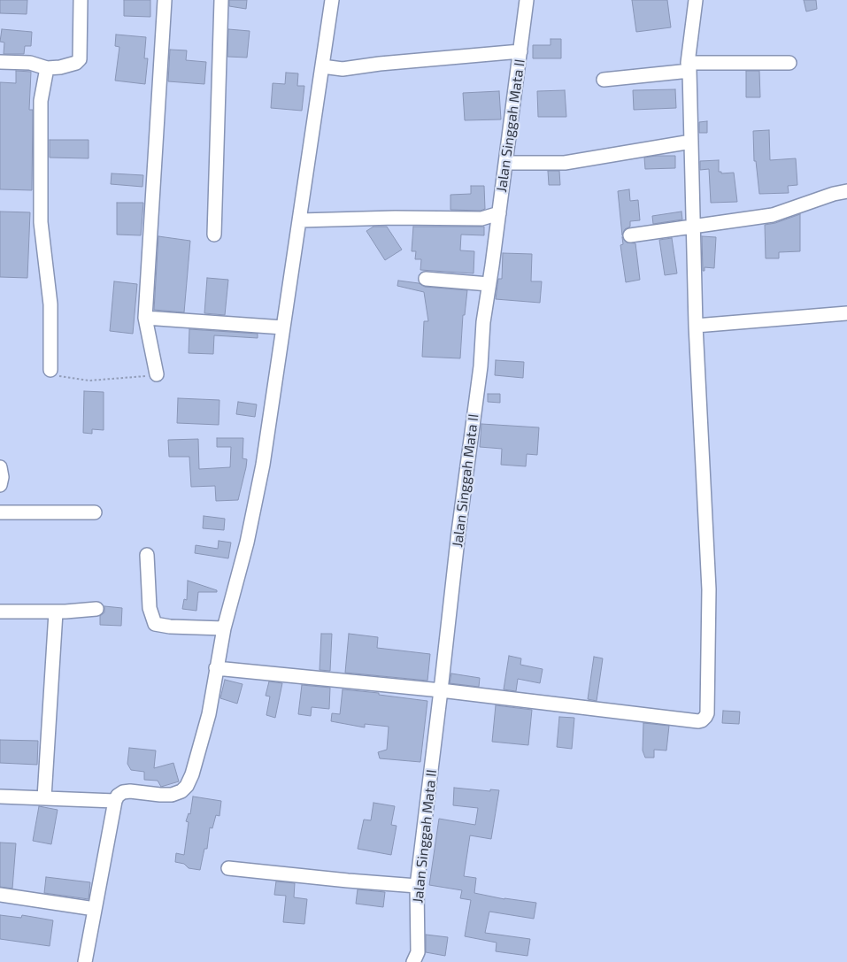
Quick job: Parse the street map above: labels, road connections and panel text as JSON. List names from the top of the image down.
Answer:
{
  "streets": {
    "street": ["Jalan Singgah Mata II"]
  }
}
